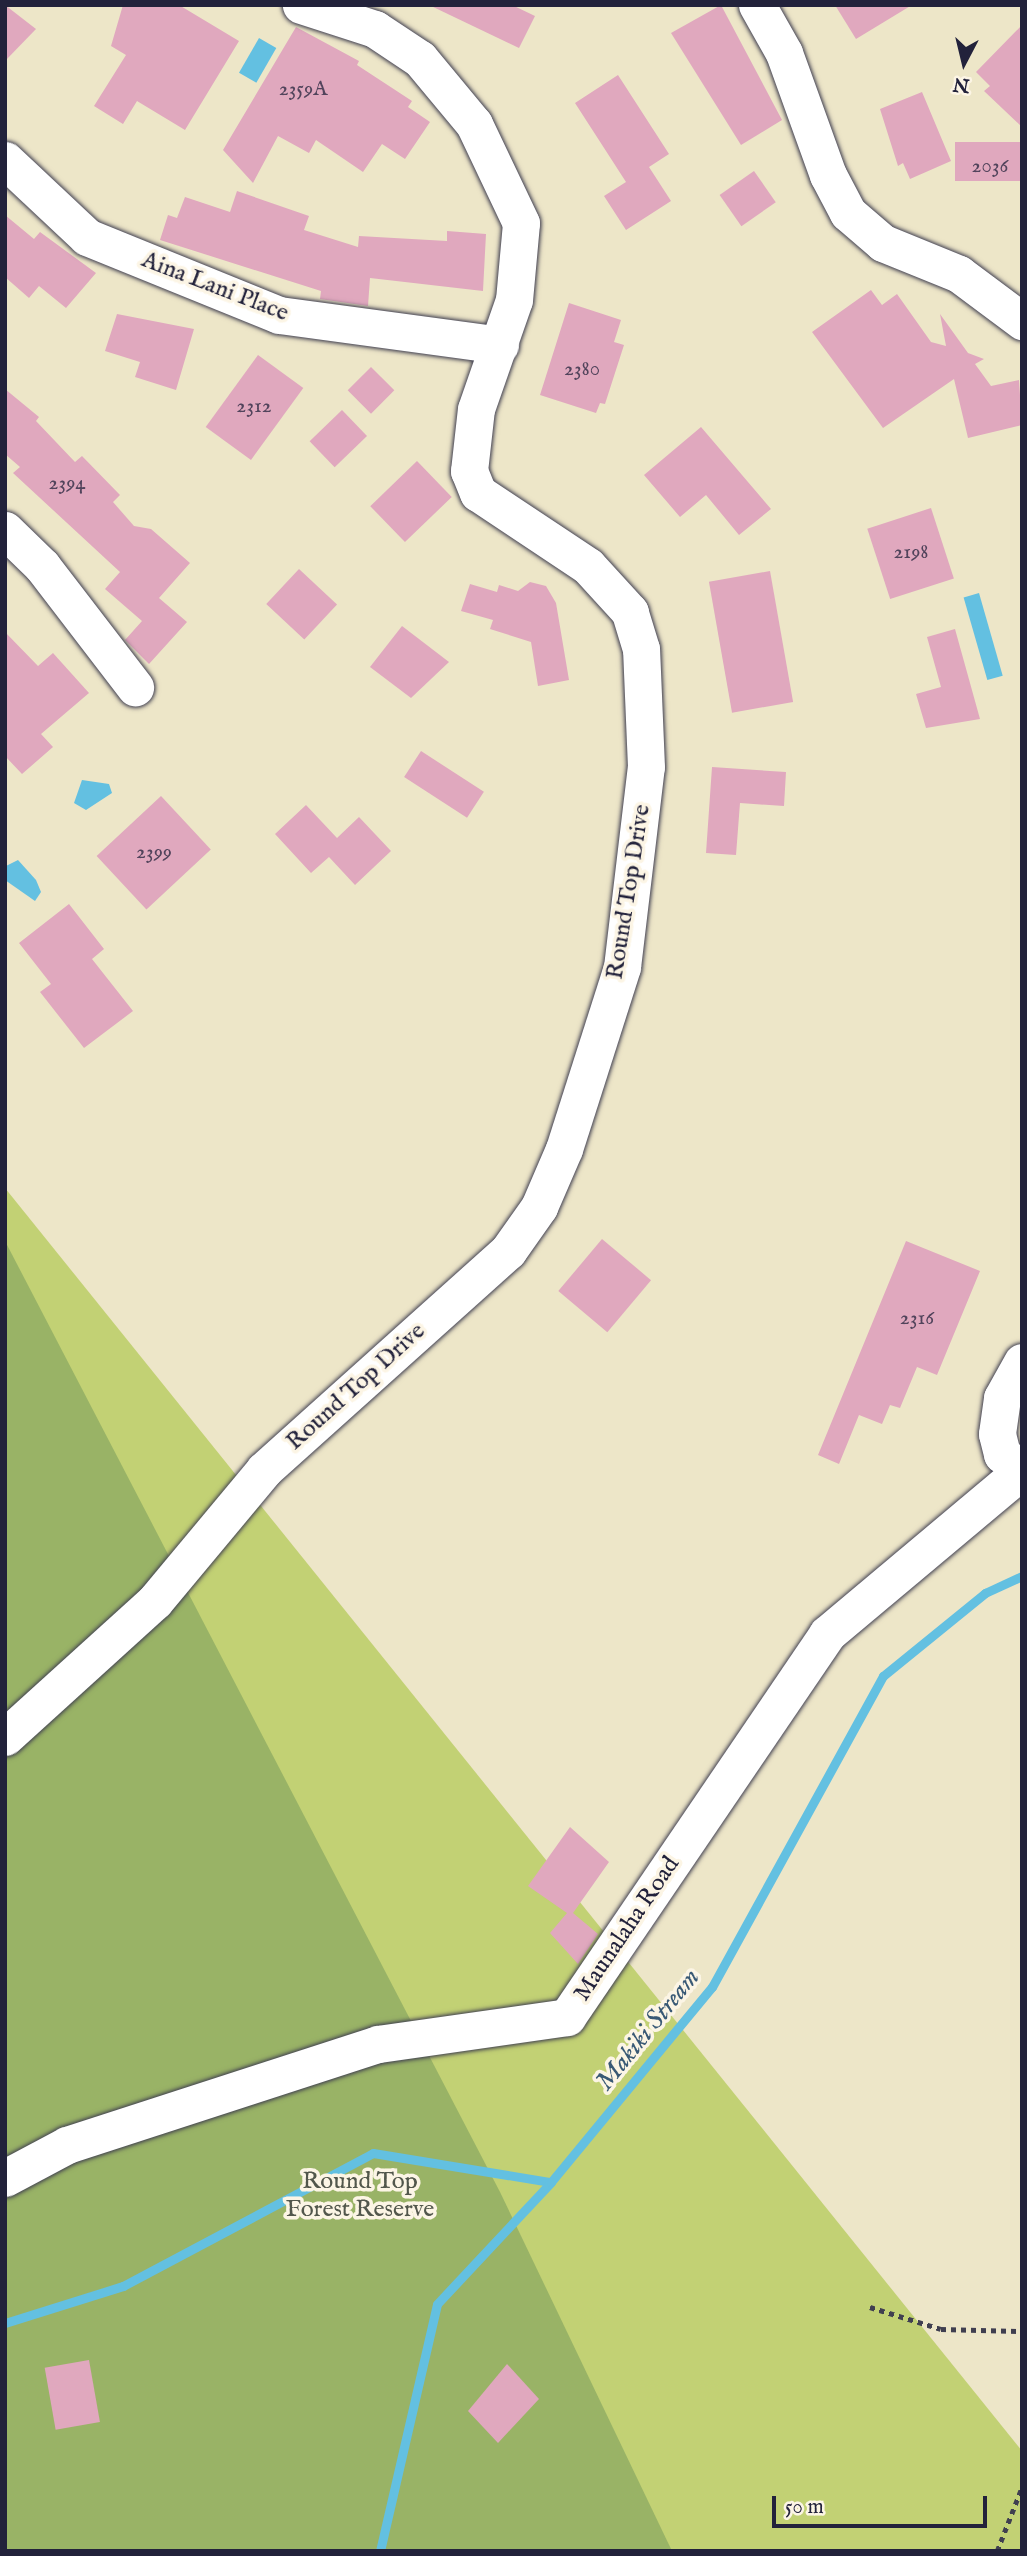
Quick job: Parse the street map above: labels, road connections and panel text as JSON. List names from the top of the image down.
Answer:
{
  "streets": {
    "street": ["Aina Lani Place", "Round Top Drive", "Maunalaha Road"]
  },
  "crossings": [
    ["Aina Lani Place", "Round Top Drive"]
  ],
  "water": ["Makiki Stream"],
  "parks": ["Round Top Forest Reserve"],
  "house_numbers": [
    "2359A",
    "2036",
    "2380",
    "2312",
    "2394",
    "2198",
    "2399",
    "2316"
  ],
  "scale_bar": "50 m",
  "north": "bottom"
}
